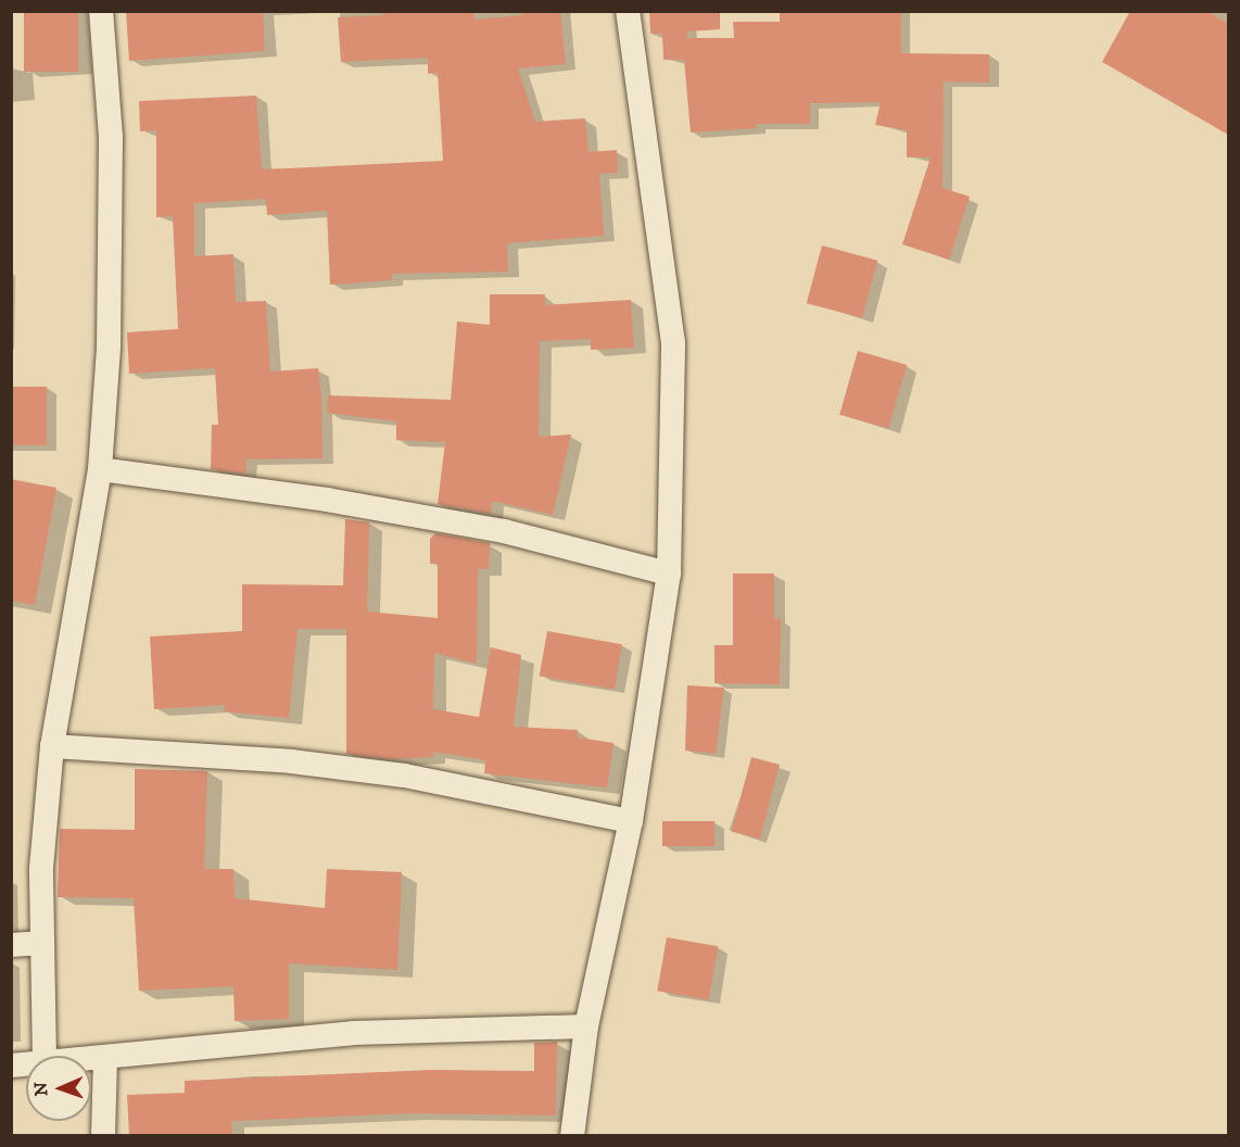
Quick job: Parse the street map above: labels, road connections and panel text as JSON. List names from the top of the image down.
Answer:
{
  "north": "left"
}
